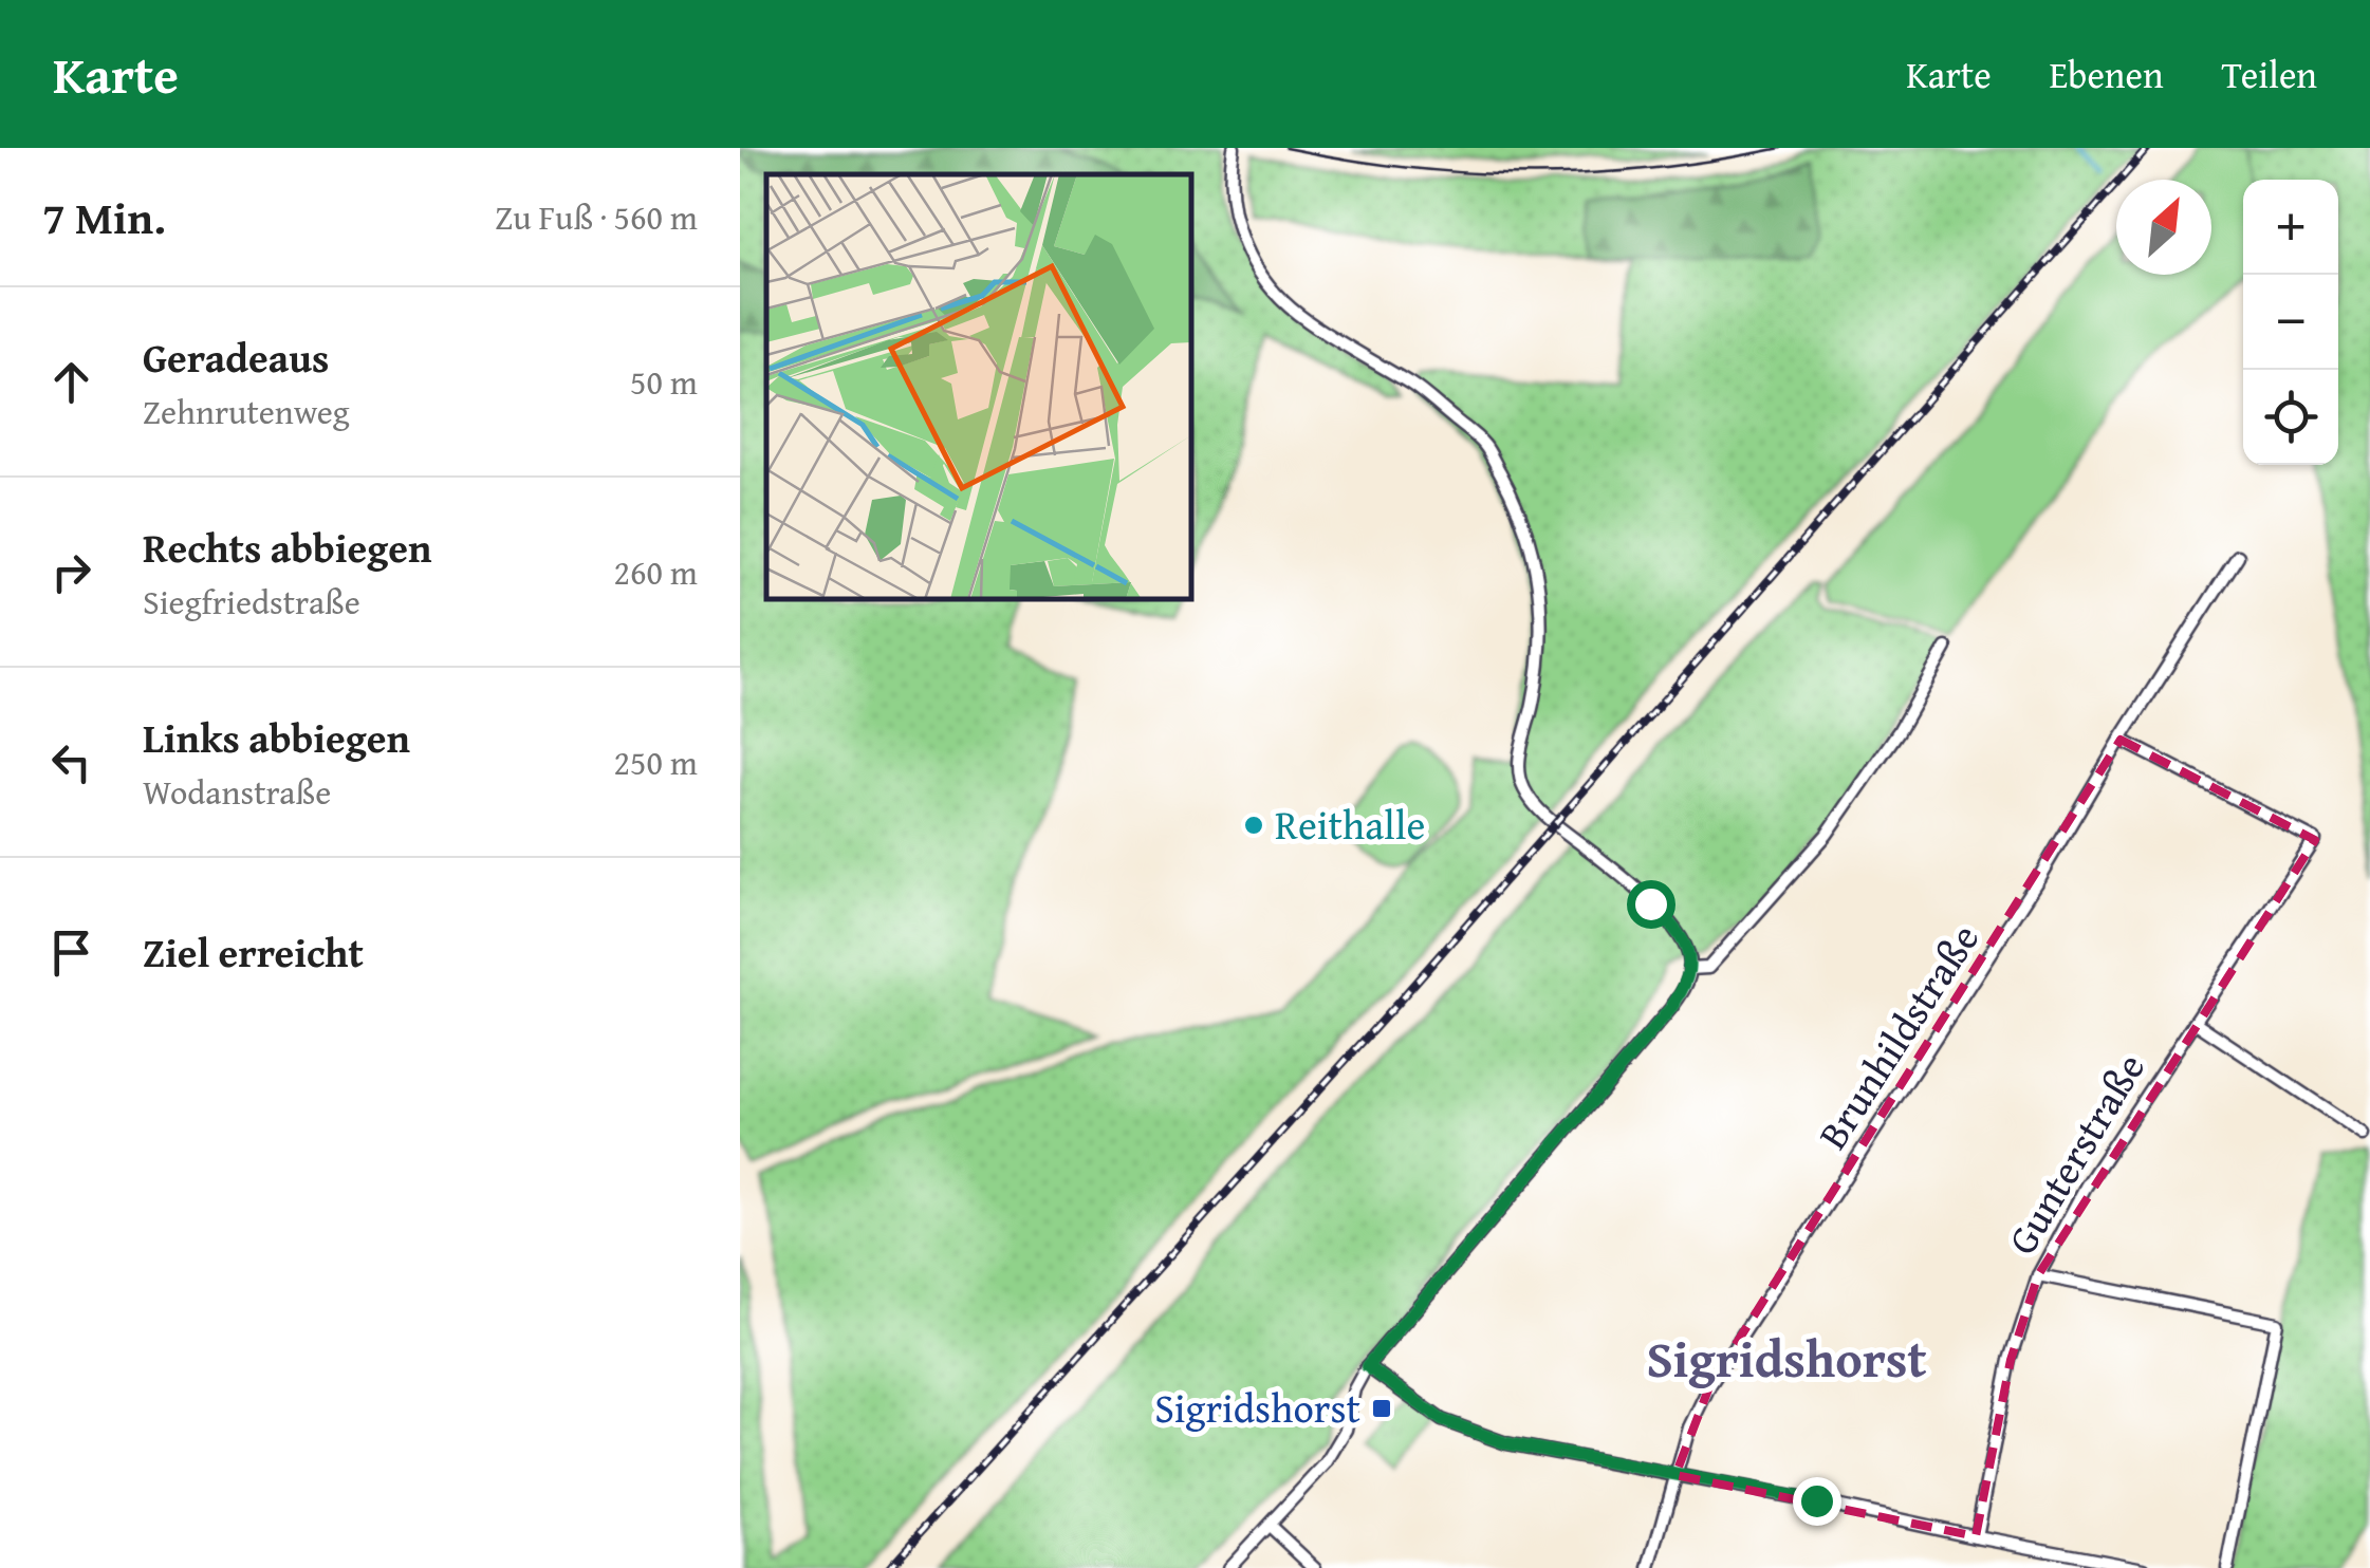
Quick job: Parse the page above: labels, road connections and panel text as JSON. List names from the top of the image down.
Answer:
{
  "streets": {
    "street": ["Brunhildstraße", "Gunterstraße"]
  },
  "crossings": [
    ["Brunhildstraße", "Gunterstraße"]
  ],
  "districts": ["Sigridshorst"],
  "places": {
    "other": ["Reithalle"],
    "transit": ["Sigridshorst"]
  },
  "north": "top right",
  "page": {
    "header": "Karte",
    "nav": ["Karte", "Ebenen", "Teilen"],
    "heading": ["7 Min.", "Zu Fuß · 560 m"],
    "map_buttons": ["+", "−"],
    "list": [
      ["Geradeaus", "Zehnrutenweg", "50 m"],
      ["Rechts abbiegen", "Siegfriedstraße", "260 m"],
      ["Links abbiegen", "Wodanstraße", "250 m"],
      "Ziel erreicht"
    ]
  }
}
